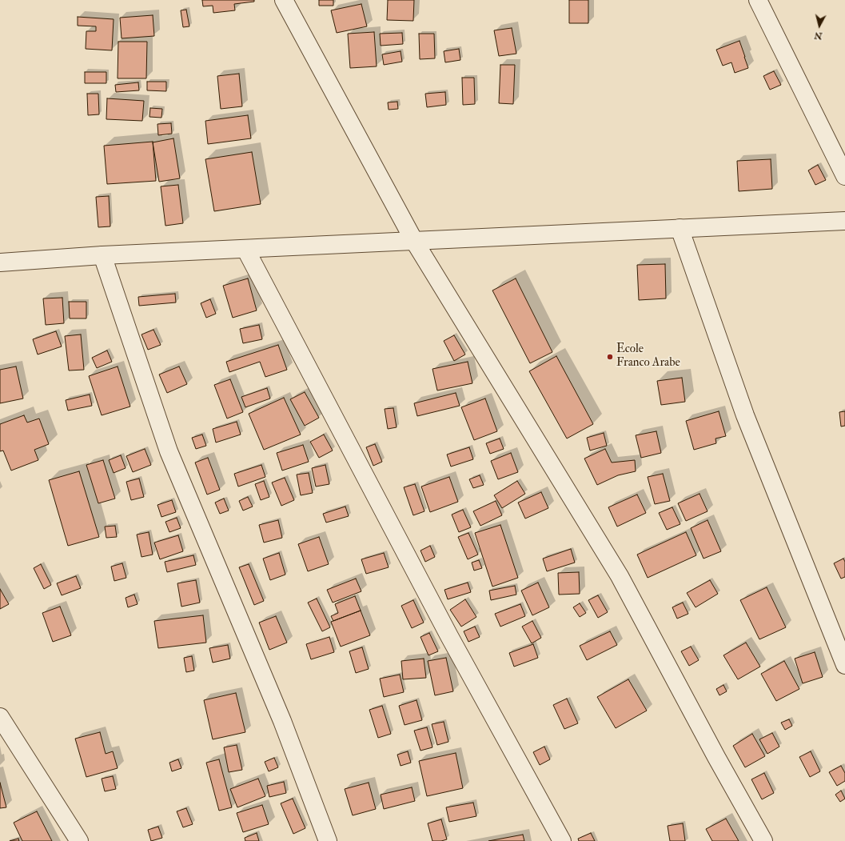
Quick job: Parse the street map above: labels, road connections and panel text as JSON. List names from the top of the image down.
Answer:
{
  "places": ["Ecole Franco Arabe"],
  "north": "bottom"
}
